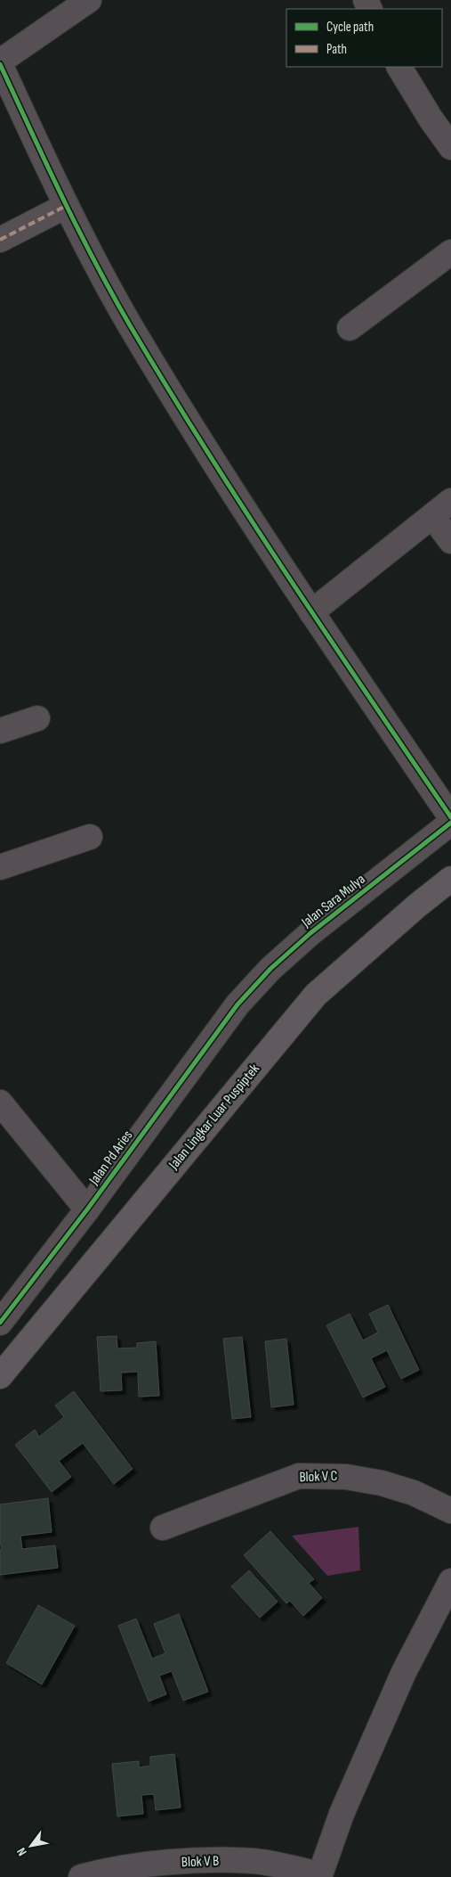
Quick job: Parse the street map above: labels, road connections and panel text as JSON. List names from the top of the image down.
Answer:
{
  "streets": {
    "main road": ["Jalan Lingkar Luar Puspiptek"],
    "street": [
      "Jalan Sara Mulya",
      "Jalan Pd Aries",
      "Blok V C",
      "Blok V B"
    ]
  },
  "crossings": [
    ["Jalan Sara Mulya", "Jalan Pd Aries"]
  ],
  "legend": ["Cycle path", "Path"],
  "north": "bottom left"
}
